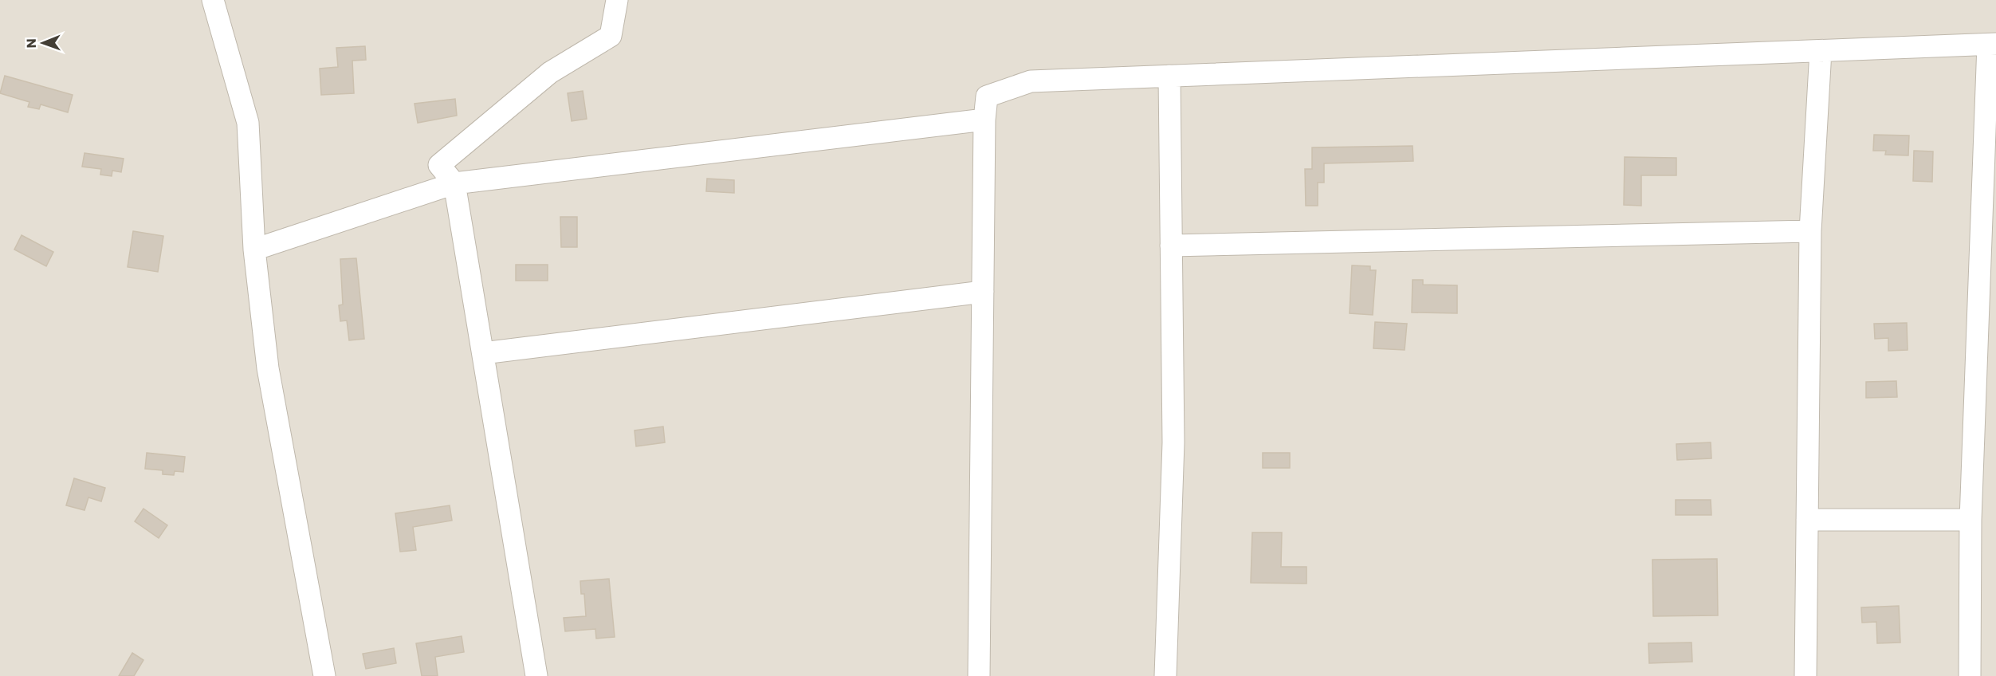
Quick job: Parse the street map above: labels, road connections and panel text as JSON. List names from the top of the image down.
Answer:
{
  "north": "left"
}
